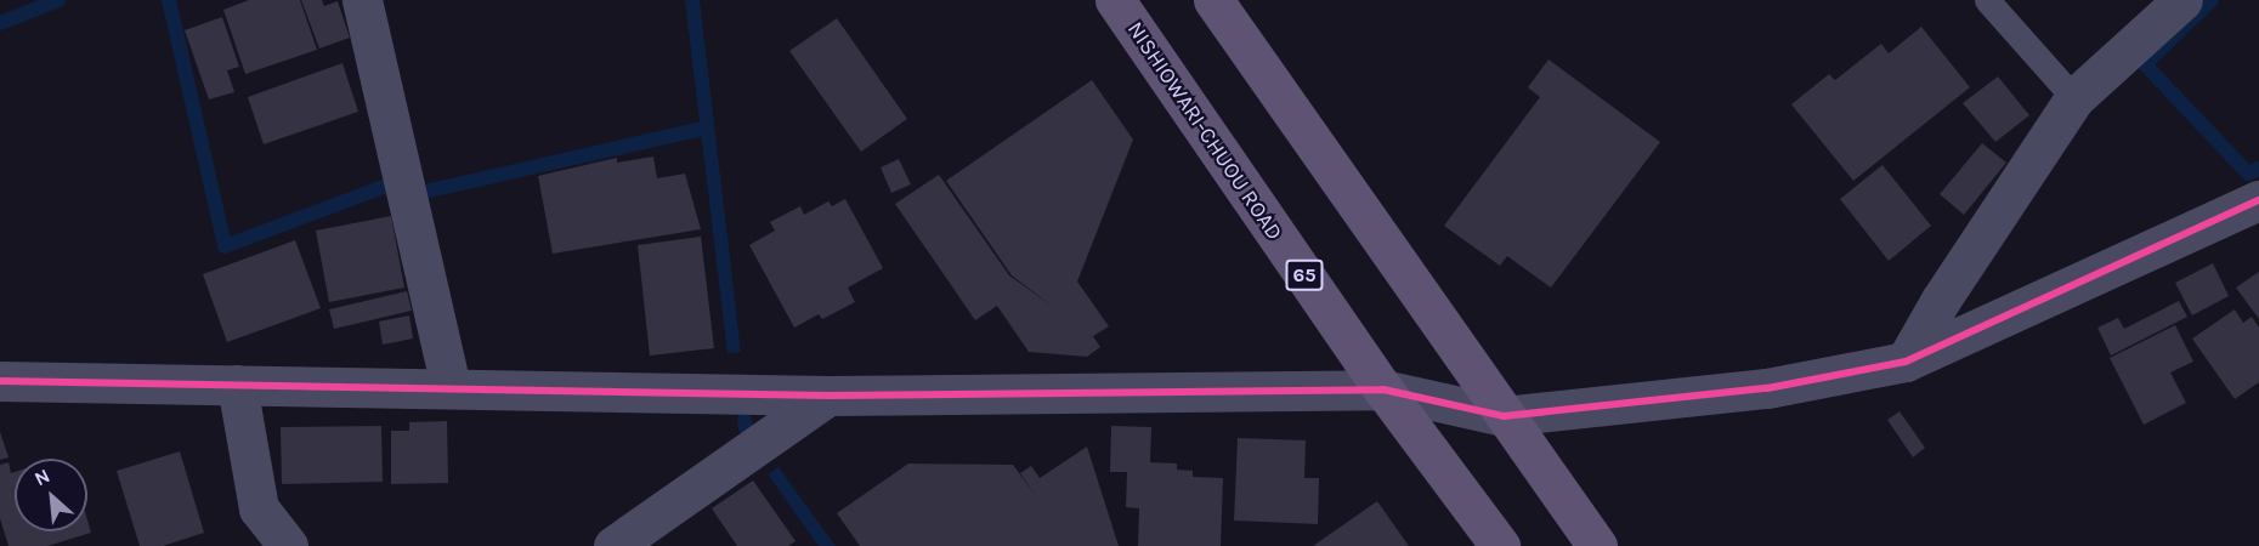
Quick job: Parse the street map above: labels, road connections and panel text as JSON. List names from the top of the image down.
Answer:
{
  "streets": {
    "main road": ["NISHIOWARI-CHUOU ROAD", "65"]
  },
  "north": "top left"
}
